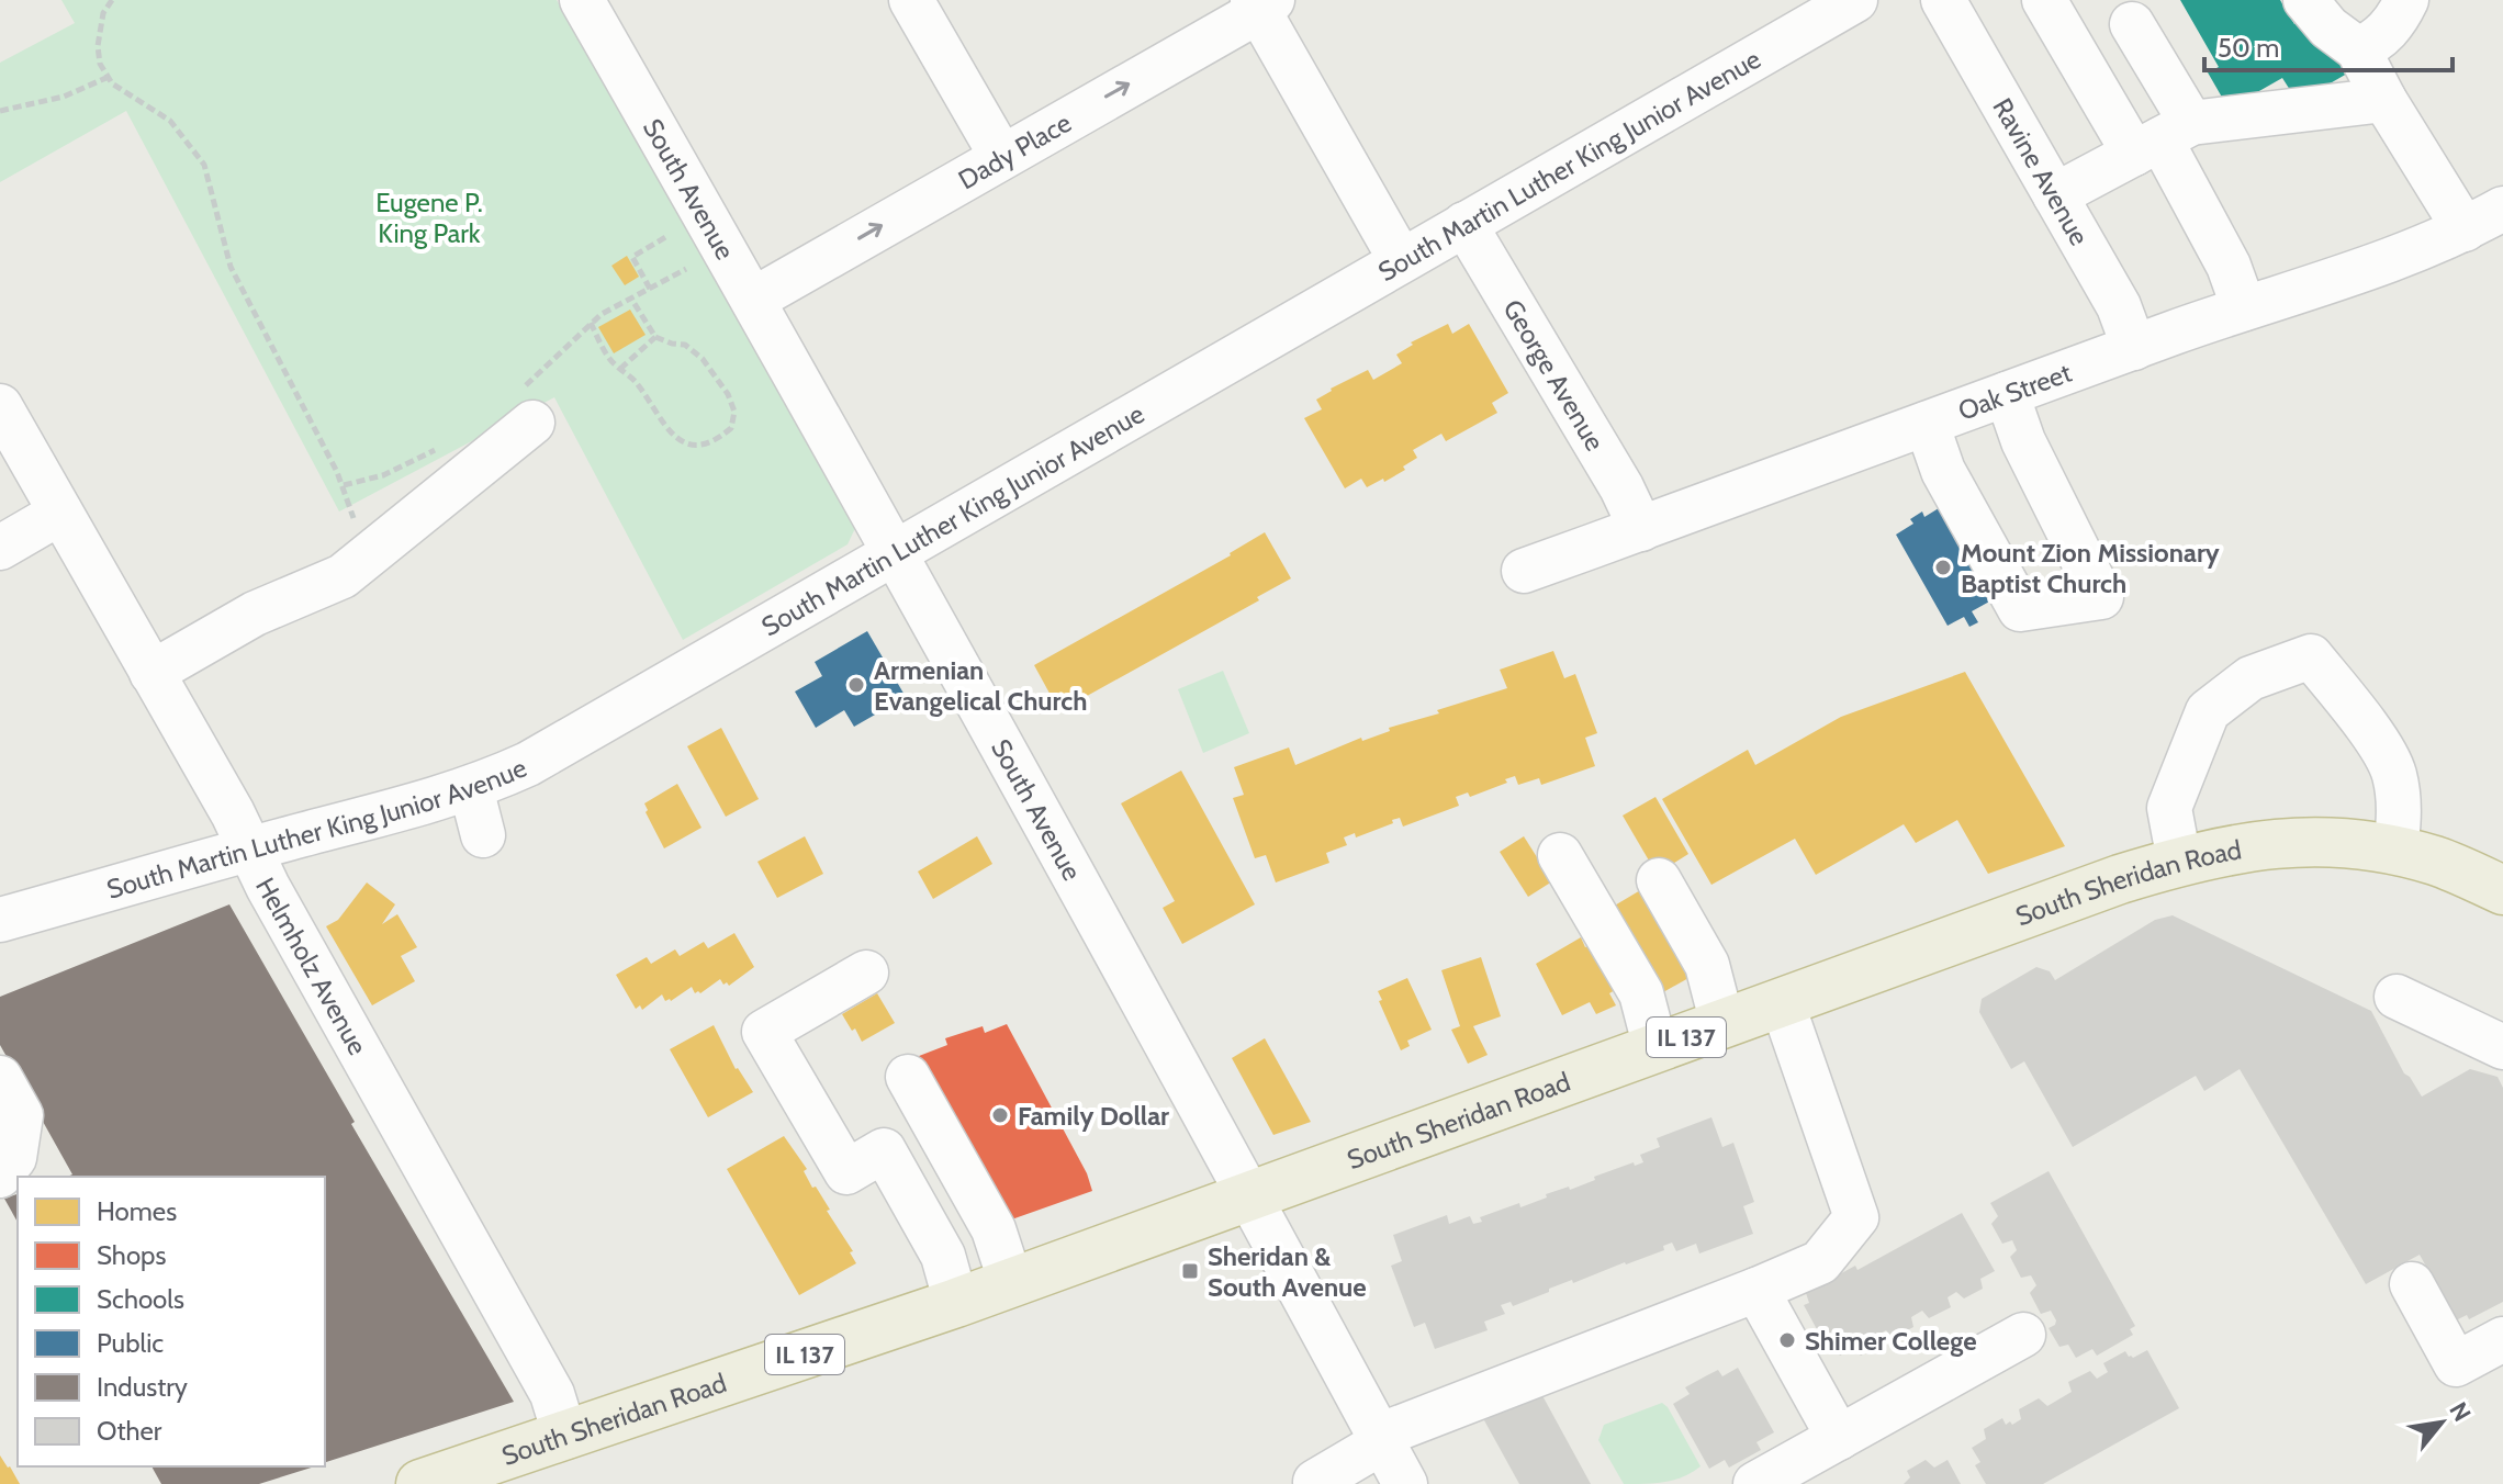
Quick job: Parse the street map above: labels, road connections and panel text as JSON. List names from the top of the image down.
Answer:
{
  "streets": {
    "highway": ["South Sheridan Road", "IL 137"],
    "street": [
      "Dady Place",
      "South Martin Luther King Junior Avenue",
      "Ravine Avenue",
      "South Avenue",
      "George Avenue",
      "Oak Street",
      "Helmholz Avenue"
    ]
  },
  "crossings": [
    ["Dady Place", "South Avenue"],
    ["South Martin Luther King Junior Avenue", "South Avenue"],
    ["South Martin Luther King Junior Avenue", "George Avenue"],
    ["South Martin Luther King Junior Avenue", "Helmholz Avenue"],
    ["Ravine Avenue", "Oak Street"],
    ["South Avenue", "South Sheridan Road"],
    ["George Avenue", "Oak Street"],
    ["South Sheridan Road", "Helmholz Avenue"]
  ],
  "one_way": ["Dady Place"],
  "parks": ["Eugene P. King Park"],
  "places": {
    "other": [
      "Mount Zion Missionary Baptist Church",
      "Armenian Evangelical Church",
      "Family Dollar",
      "Shimer College"
    ],
    "transit": ["Sheridan & South Avenue"]
  },
  "legend": [
    "Homes",
    "Shops",
    "Schools",
    "Public",
    "Industry",
    "Other"
  ],
  "scale_bar": "50 m",
  "north": "top right"
}
